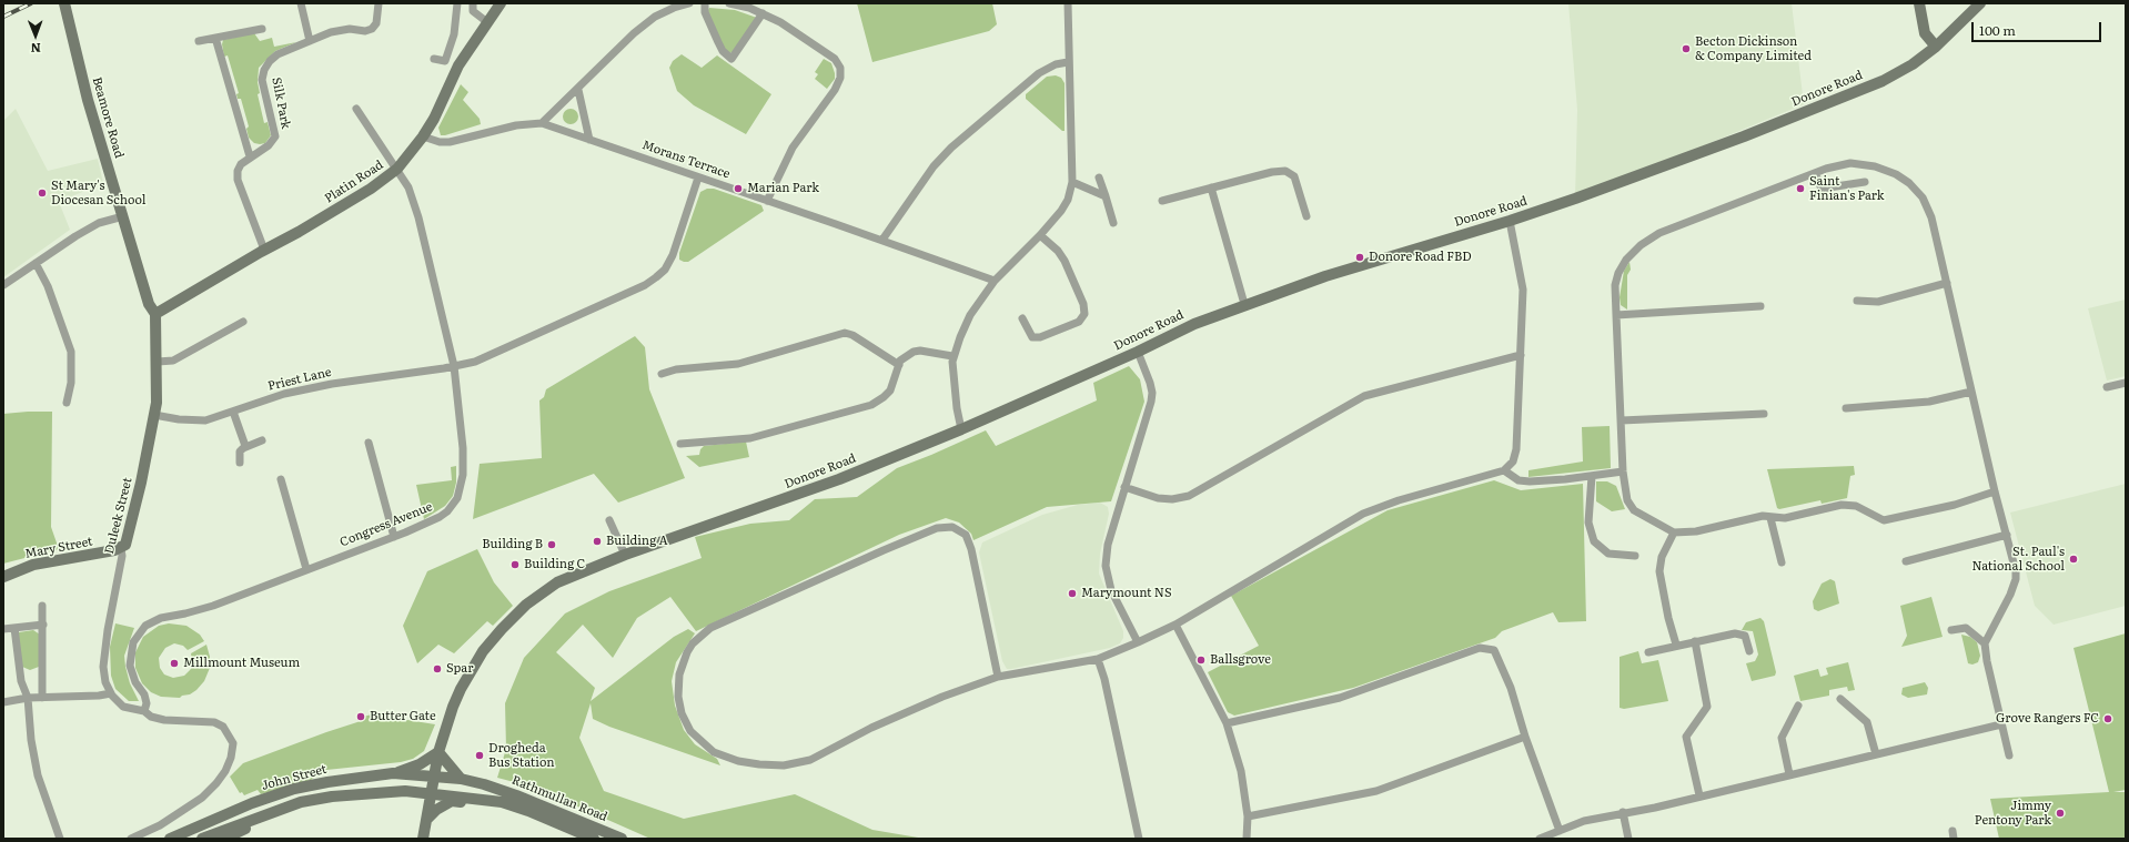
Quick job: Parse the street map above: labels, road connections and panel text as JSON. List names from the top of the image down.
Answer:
{
  "streets": {
    "main road": [
      "Donore Road",
      "Beamore Road",
      "Platin Road",
      "Duleek Street",
      "Mary Street",
      "John Street",
      "Rathmullan Road"
    ],
    "street": [
      "Silk Park",
      "Morans Terrace",
      "Priest Lane",
      "Congress Avenue"
    ]
  },
  "crossings": [
    ["Donore Road", "John Street"],
    ["Donore Road", "Rathmullan Road"],
    ["Silk Park", "Platin Road"],
    ["Beamore Road", "Platin Road"],
    ["Beamore Road", "Duleek Street"],
    ["Morans Terrace", "Platin Road"],
    ["Morans Terrace", "Priest Lane"],
    ["Platin Road", "Duleek Street"],
    ["Platin Road", "Congress Avenue"],
    ["Priest Lane", "Duleek Street"],
    ["Priest Lane", "Congress Avenue"],
    ["Duleek Street", "Mary Street"],
    ["John Street", "Rathmullan Road"]
  ],
  "places": [
    "Becton Dickinson & Company Limited",
    "Marian Park",
    "Saint Finian's Park",
    "St Mary's Diocesan School",
    "Donore Road FBD",
    "Building A",
    "Building B",
    "St. Paul's National School",
    "Building C",
    "Marymount NS",
    "Ballsgrove",
    "Millmount Museum",
    "Spar",
    "Butter Gate",
    "Grove Rangers FC",
    "Drogheda Bus Station",
    "Jimmy Pentony Park"
  ],
  "scale_bar": "100 m",
  "north": "bottom"
}
